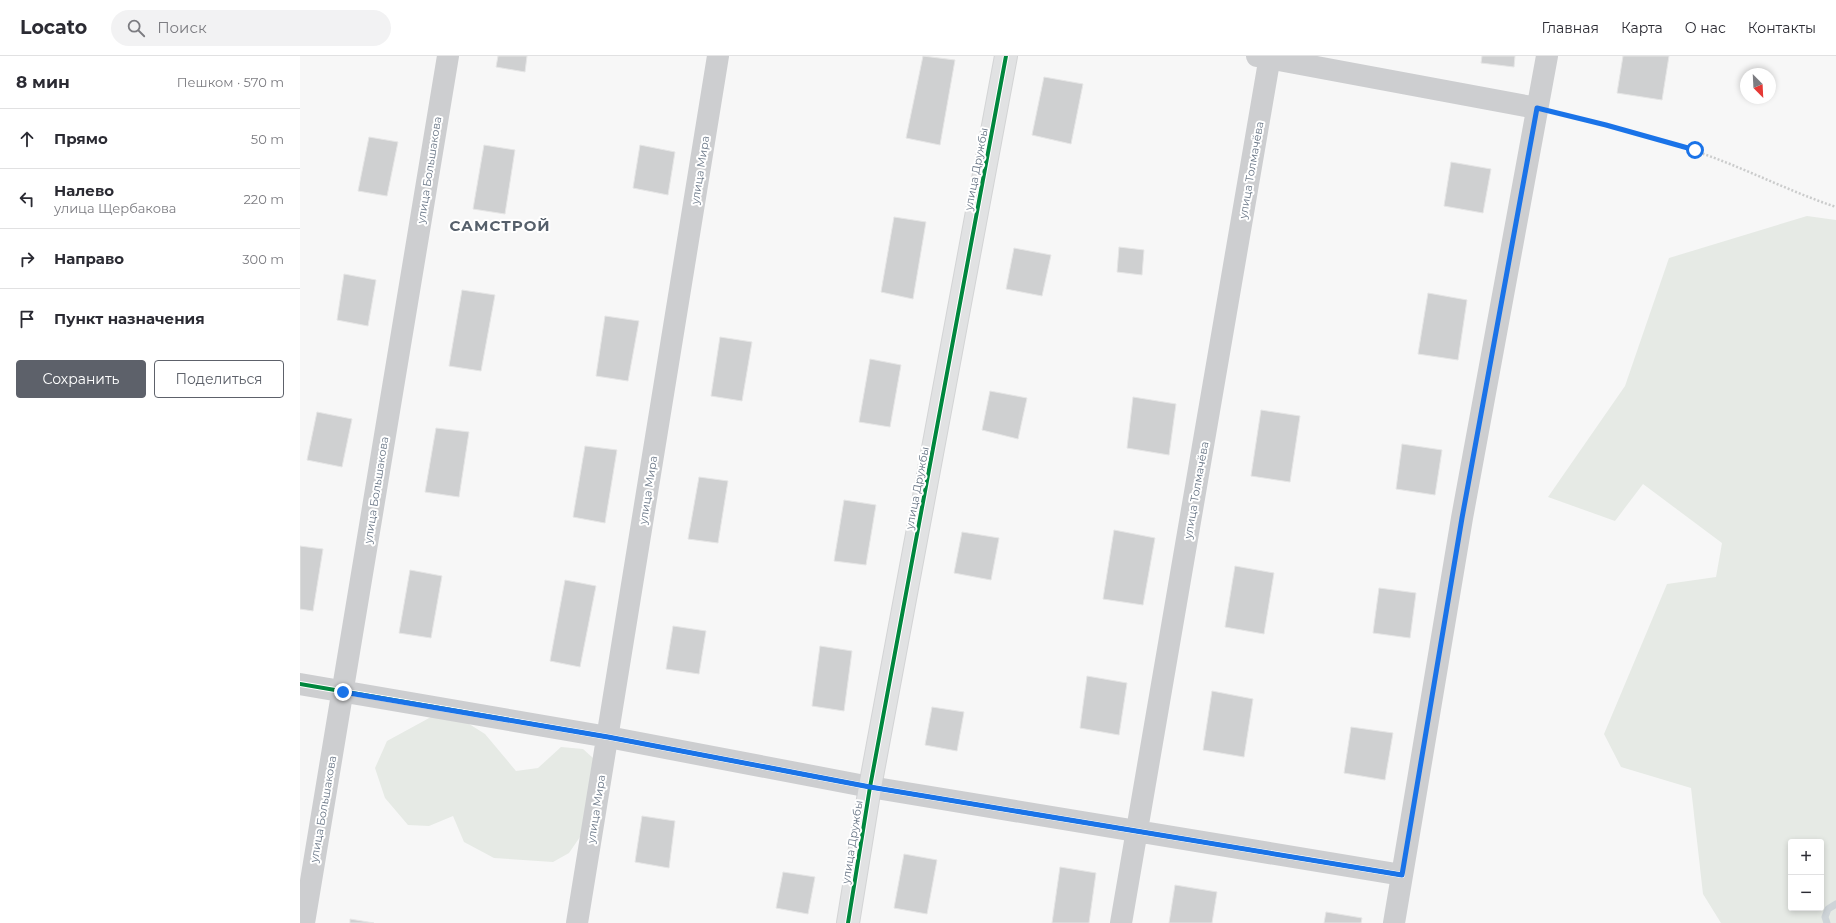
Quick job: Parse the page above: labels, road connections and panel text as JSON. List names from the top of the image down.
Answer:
{
  "streets": {
    "street": [
      "улица Дружбы",
      "улица Большакова",
      "улица Мира",
      "улица Толмачёва"
    ]
  },
  "districts": ["САМСТРОЙ"],
  "north": "bottom right",
  "page": {
    "header": "Locato",
    "search": "Поиск",
    "nav": [
      "Главная",
      "Карта",
      "О нас",
      "Контакты"
    ],
    "heading": ["8 мин", "Пешком · 570 m"],
    "list": [
      ["Прямо", "50 m"],
      ["Налево", "улица Щербакова", "220 m"],
      ["Направо", "300 m"],
      "Пункт назначения"
    ],
    "buttons": ["Сохранить", "Поделиться"],
    "map_buttons": ["+", "−"]
  }
}
